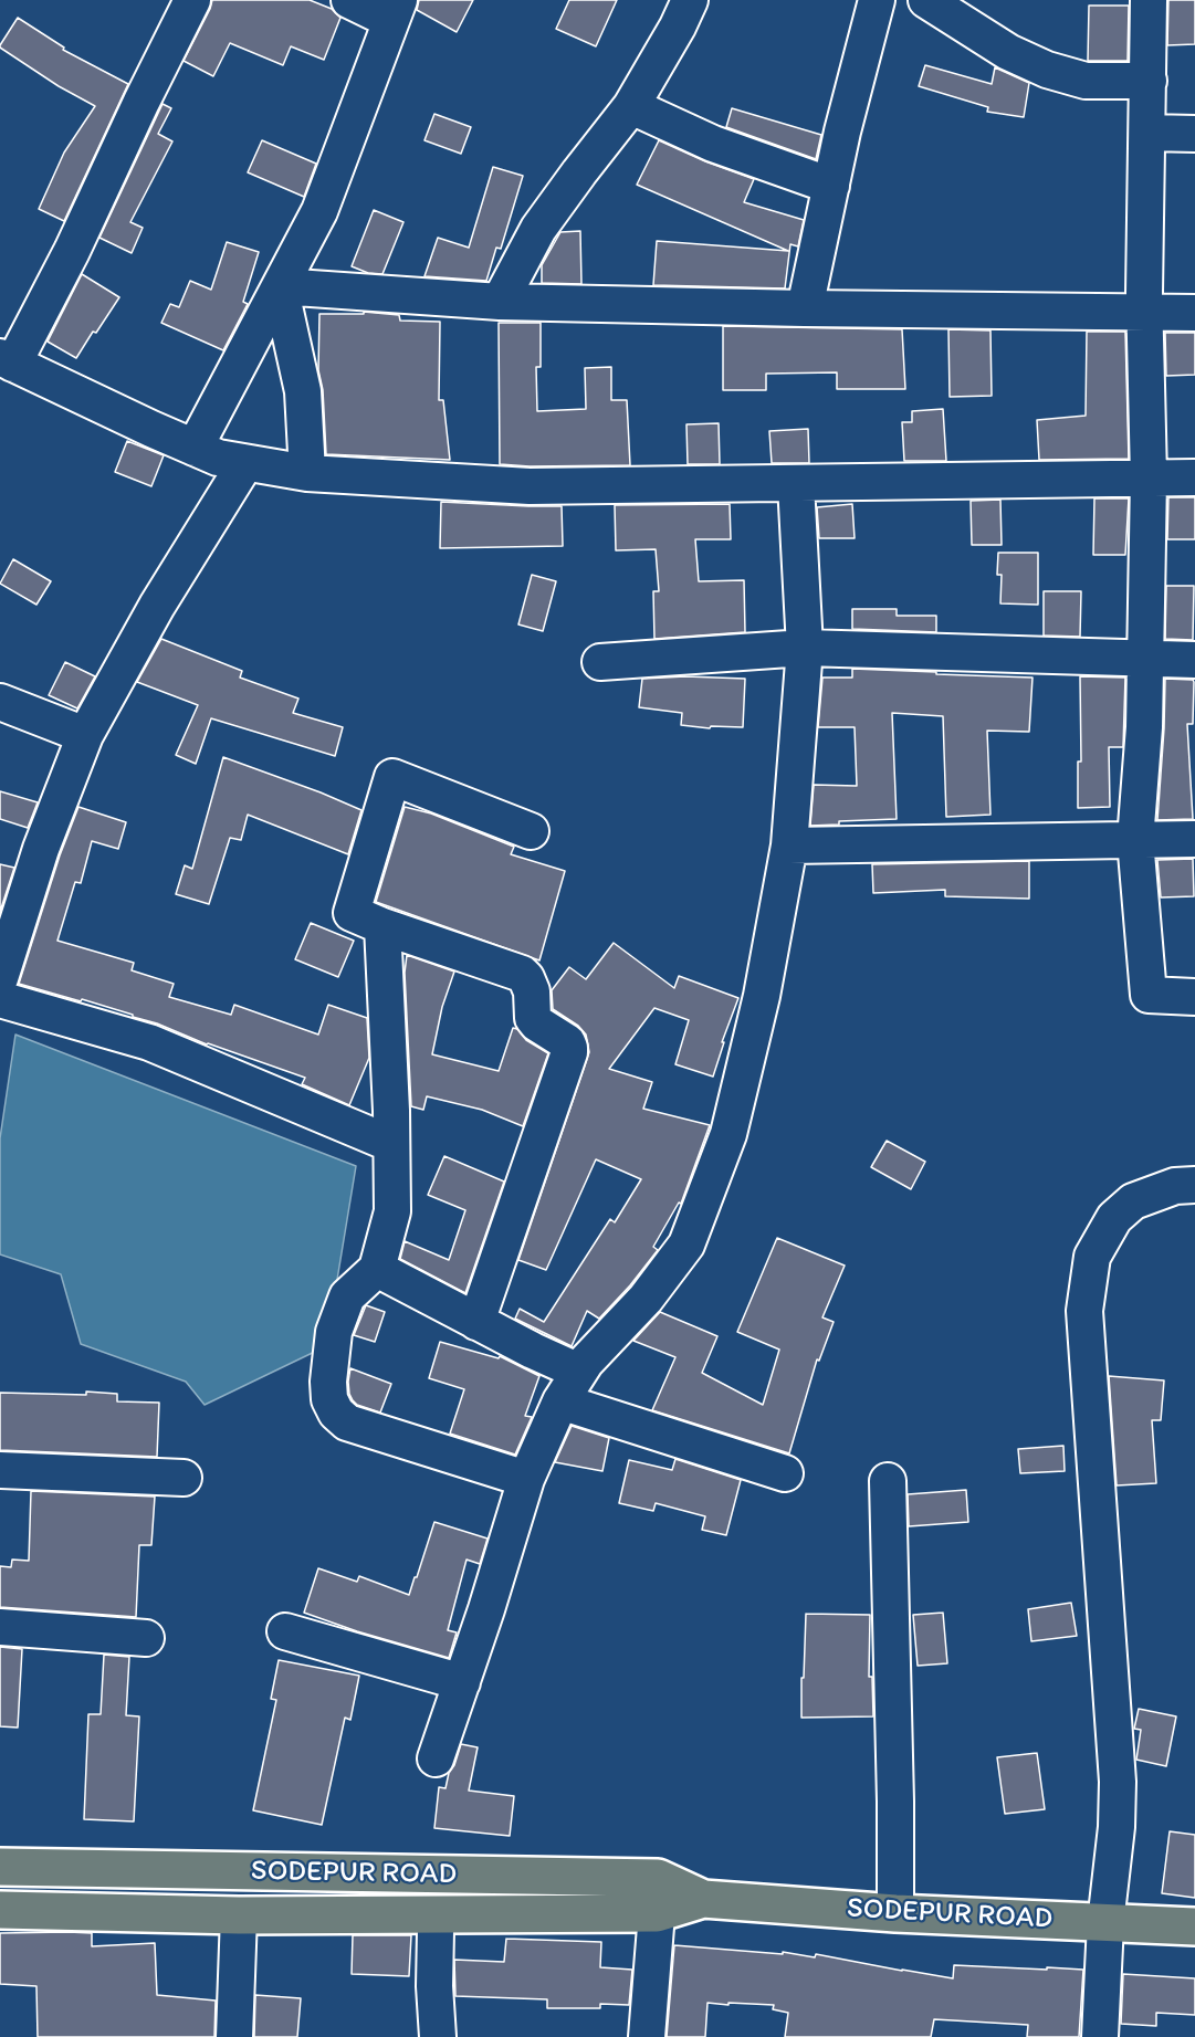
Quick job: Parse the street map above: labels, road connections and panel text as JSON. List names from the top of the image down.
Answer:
{
  "streets": {
    "main road": ["SODEPUR ROAD"]
  }
}
